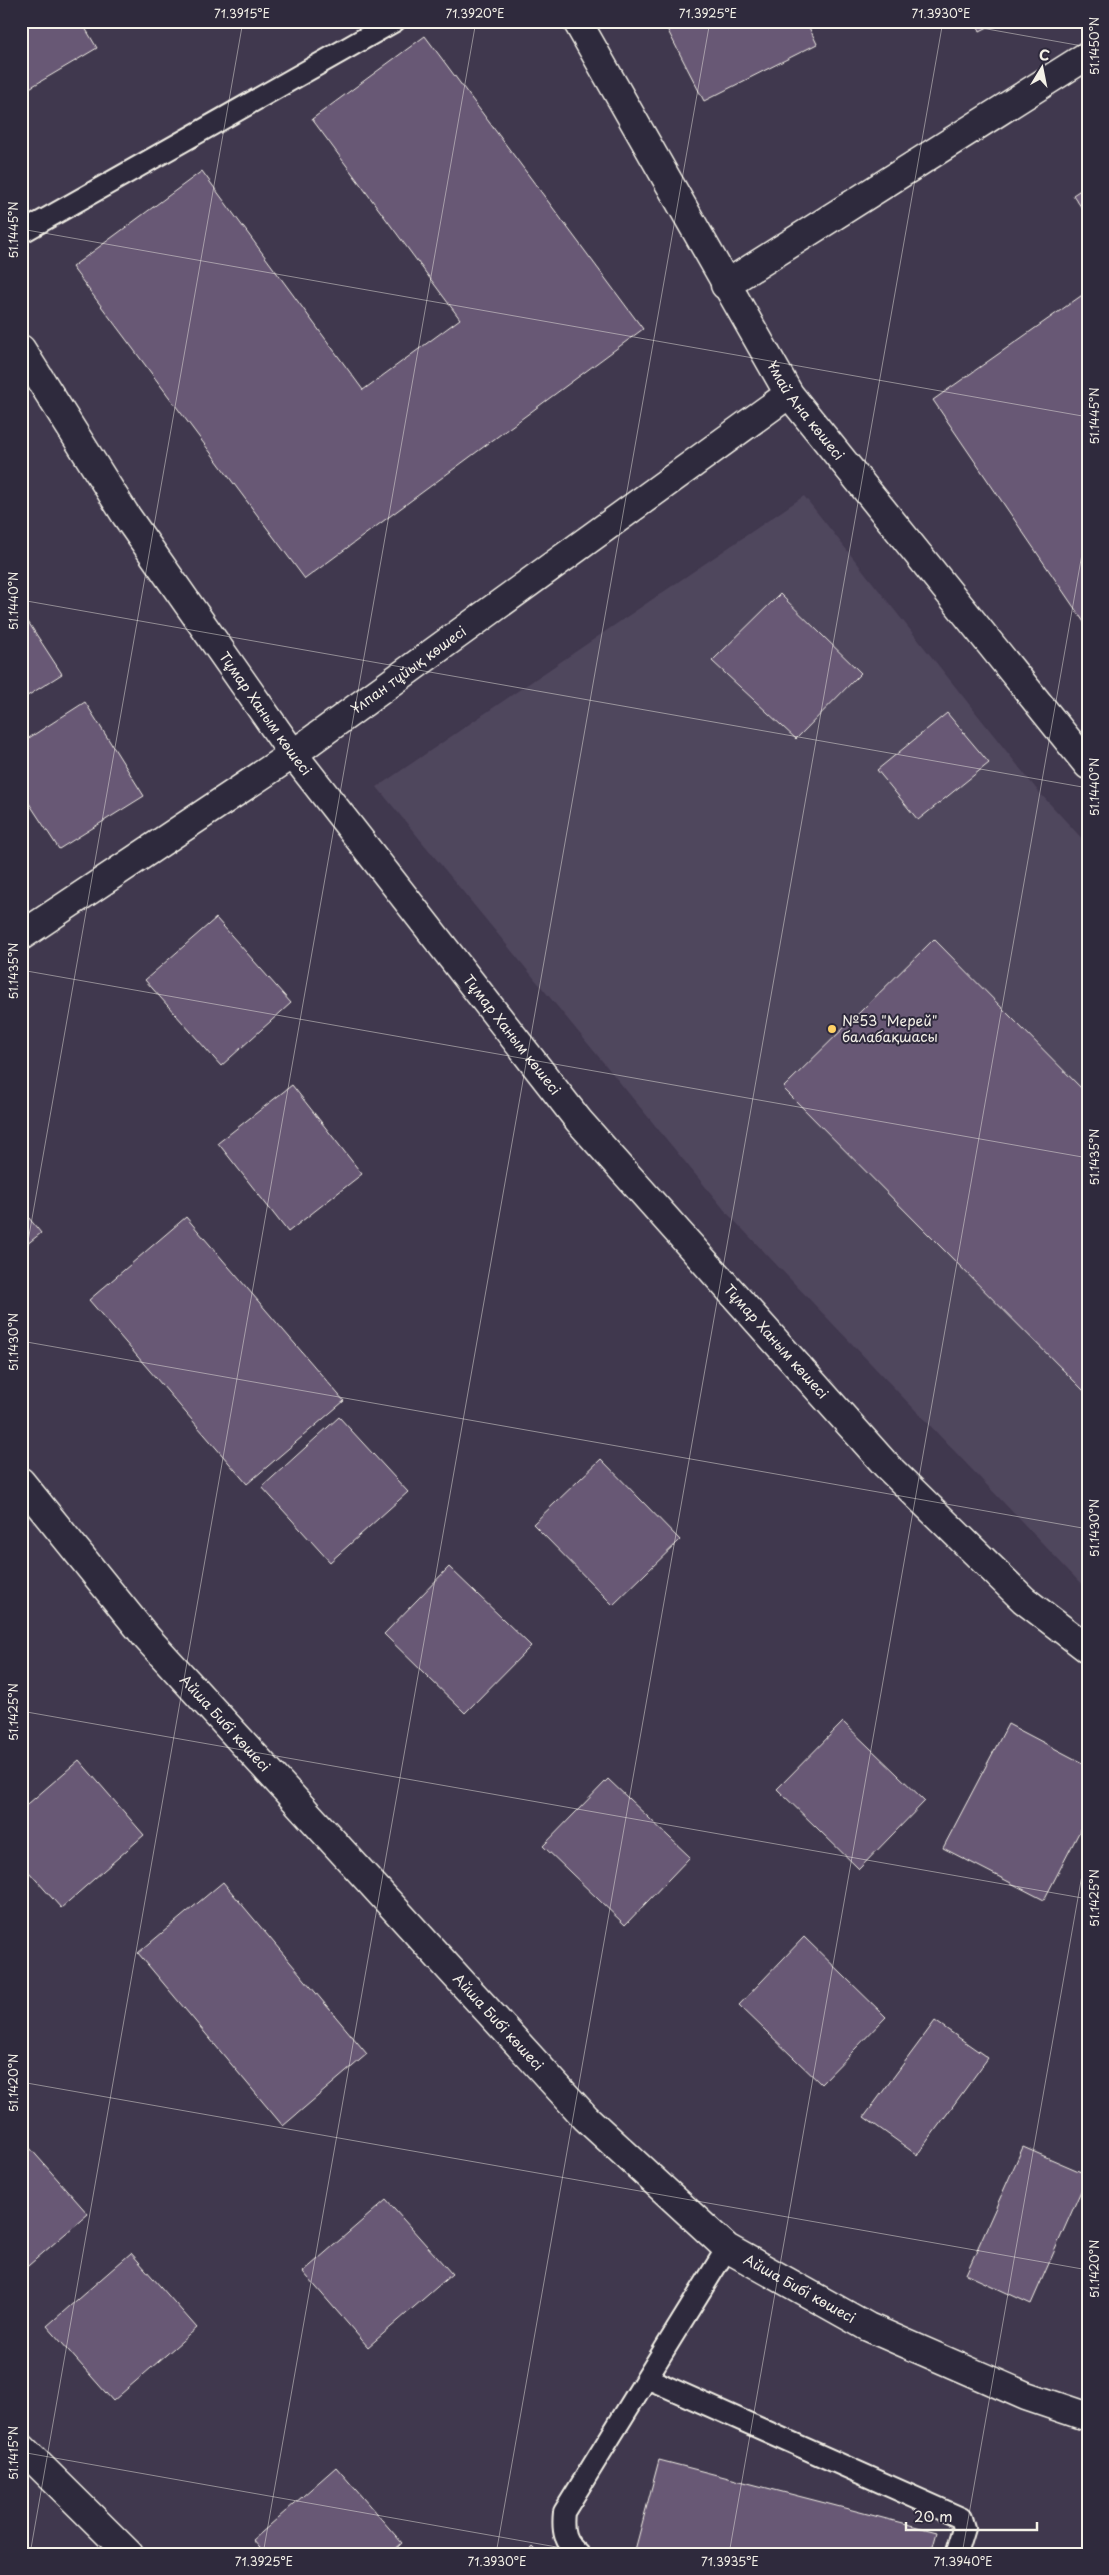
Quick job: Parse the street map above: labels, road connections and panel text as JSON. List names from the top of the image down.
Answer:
{
  "streets": {
    "street": [
      "Ұмай Ана көшесі",
      "Ұлпан тұйық көшесі",
      "Тұмар Ханым көшесі",
      "Айша Бибі көшесі"
    ]
  },
  "crossings": [
    ["Ұмай Ана көшесі", "Ұлпан тұйық көшесі"],
    ["Ұлпан тұйық көшесі", "Тұмар Ханым көшесі"]
  ],
  "places": ["№53 \"Мерей\" балабақшасы"],
  "scale_bar": "20 m",
  "north": "top",
  "coordinates": [
    "71.3915°E",
    "71.3920°E",
    "71.3925°E",
    "71.3930°E",
    "51.1450°N",
    "51.1445°N",
    "51.1440°N",
    "51.1435°N",
    "51.1430°N",
    "51.1425°N",
    "51.1420°N",
    "51.1415°N",
    "71.3935°E",
    "71.3940°E"
  ]
}
